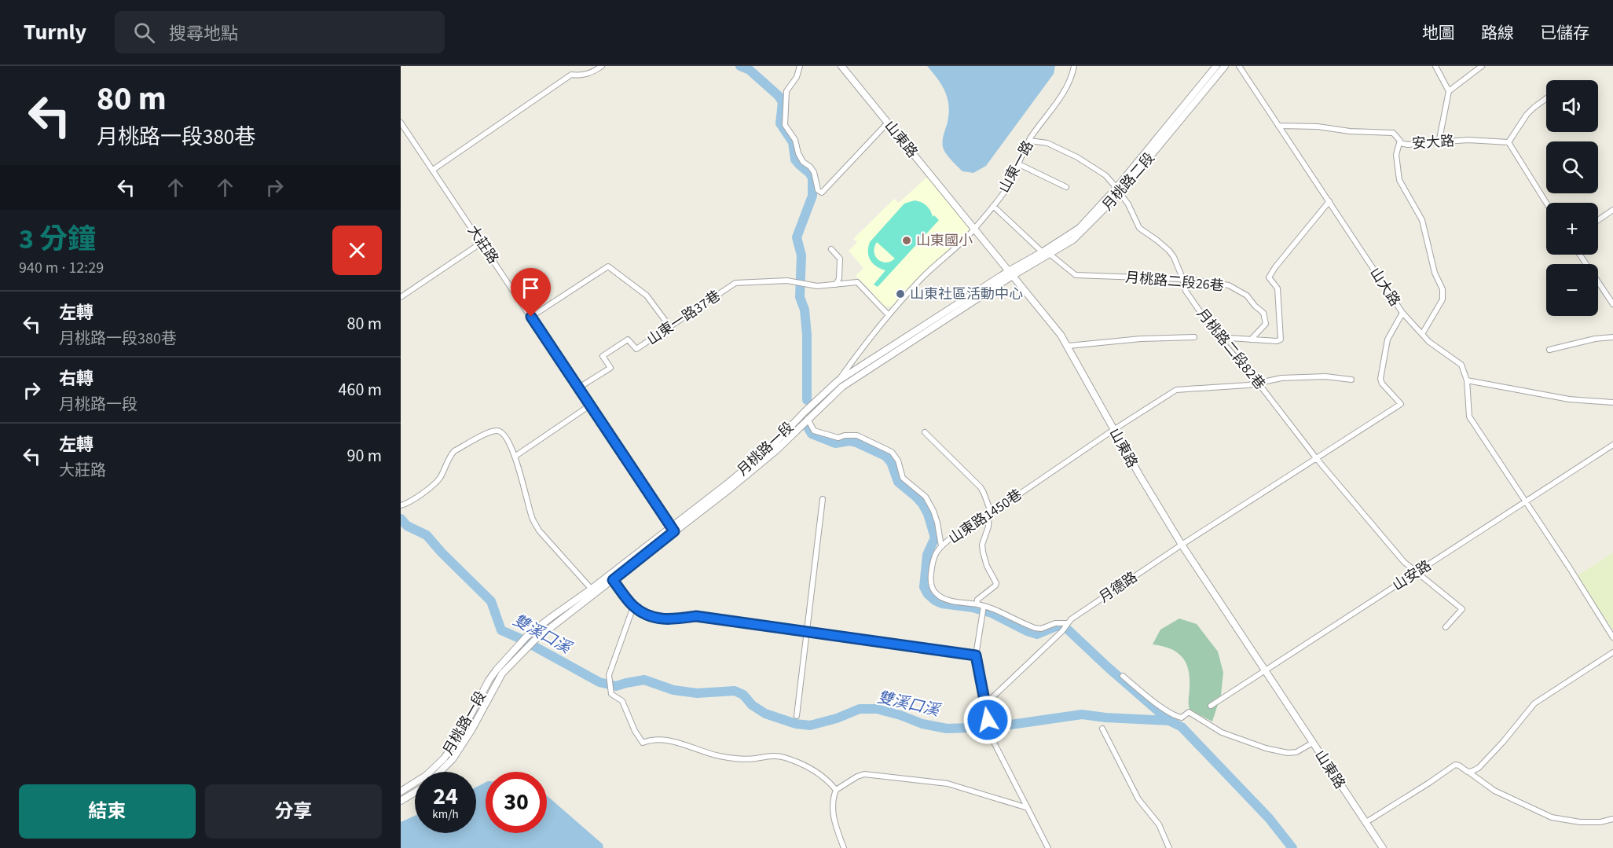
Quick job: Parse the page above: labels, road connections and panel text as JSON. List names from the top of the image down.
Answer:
{
  "streets": {
    "street": [
      "山東路",
      "安大路",
      "山東一路",
      "月桃路二段",
      "大莊路",
      "月桃路二段26巷",
      "山大路",
      "山東一路37巷",
      "月桃路二段82巷",
      "月桃路一段",
      "山東路1450巷",
      "山安路",
      "月德路"
    ]
  },
  "crossings": [
    ["山東路", "山東一路"],
    ["山東路", "月桃路二段"],
    ["山東路", "月桃路一段"],
    ["山東路", "山東路1450巷"],
    ["山東路", "山安路"],
    ["山東路", "月德路"],
    ["安大路", "山大路"],
    ["山東一路", "月桃路二段26巷"],
    ["山東一路", "月桃路二段82巷"],
    ["山東一路", "月桃路一段"],
    ["月桃路二段", "月桃路二段26巷"],
    ["月桃路二段", "月桃路二段82巷"],
    ["月桃路二段", "月桃路一段"],
    ["大莊路", "山東一路37巷"],
    ["大莊路", "月桃路一段"],
    ["月桃路二段26巷", "月桃路二段82巷"],
    ["山大路", "山安路"],
    ["山大路", "月德路"],
    ["月桃路二段82巷", "山東路1450巷"],
    ["月桃路二段82巷", "山安路"],
    ["月桃路二段82巷", "月德路"],
    ["山東路1450巷", "月德路"]
  ],
  "water": ["雙溪口溪"],
  "places": ["山東國小", "山東社區活動中心"],
  "page": {
    "header": "Turnly",
    "search": "搜尋地點",
    "nav": ["地圖", "路線", "已儲存"],
    "turn": ["80 m", "月桃路一段380巷"],
    "map_buttons": ["+", "−"],
    "heading": ["3 分鐘", "940 m · 12:29"],
    "list": [
      {
        "name": "左轉",
        "note": "月桃路一段380巷",
        "value": "80 m"
      },
      {
        "name": "右轉",
        "note": "月桃路一段",
        "value": "460 m"
      },
      {
        "name": "左轉",
        "note": "大莊路",
        "value": "90 m"
      }
    ],
    "speed": "24 km/h",
    "limit": "30",
    "buttons": ["結束", "分享"]
  }
}
